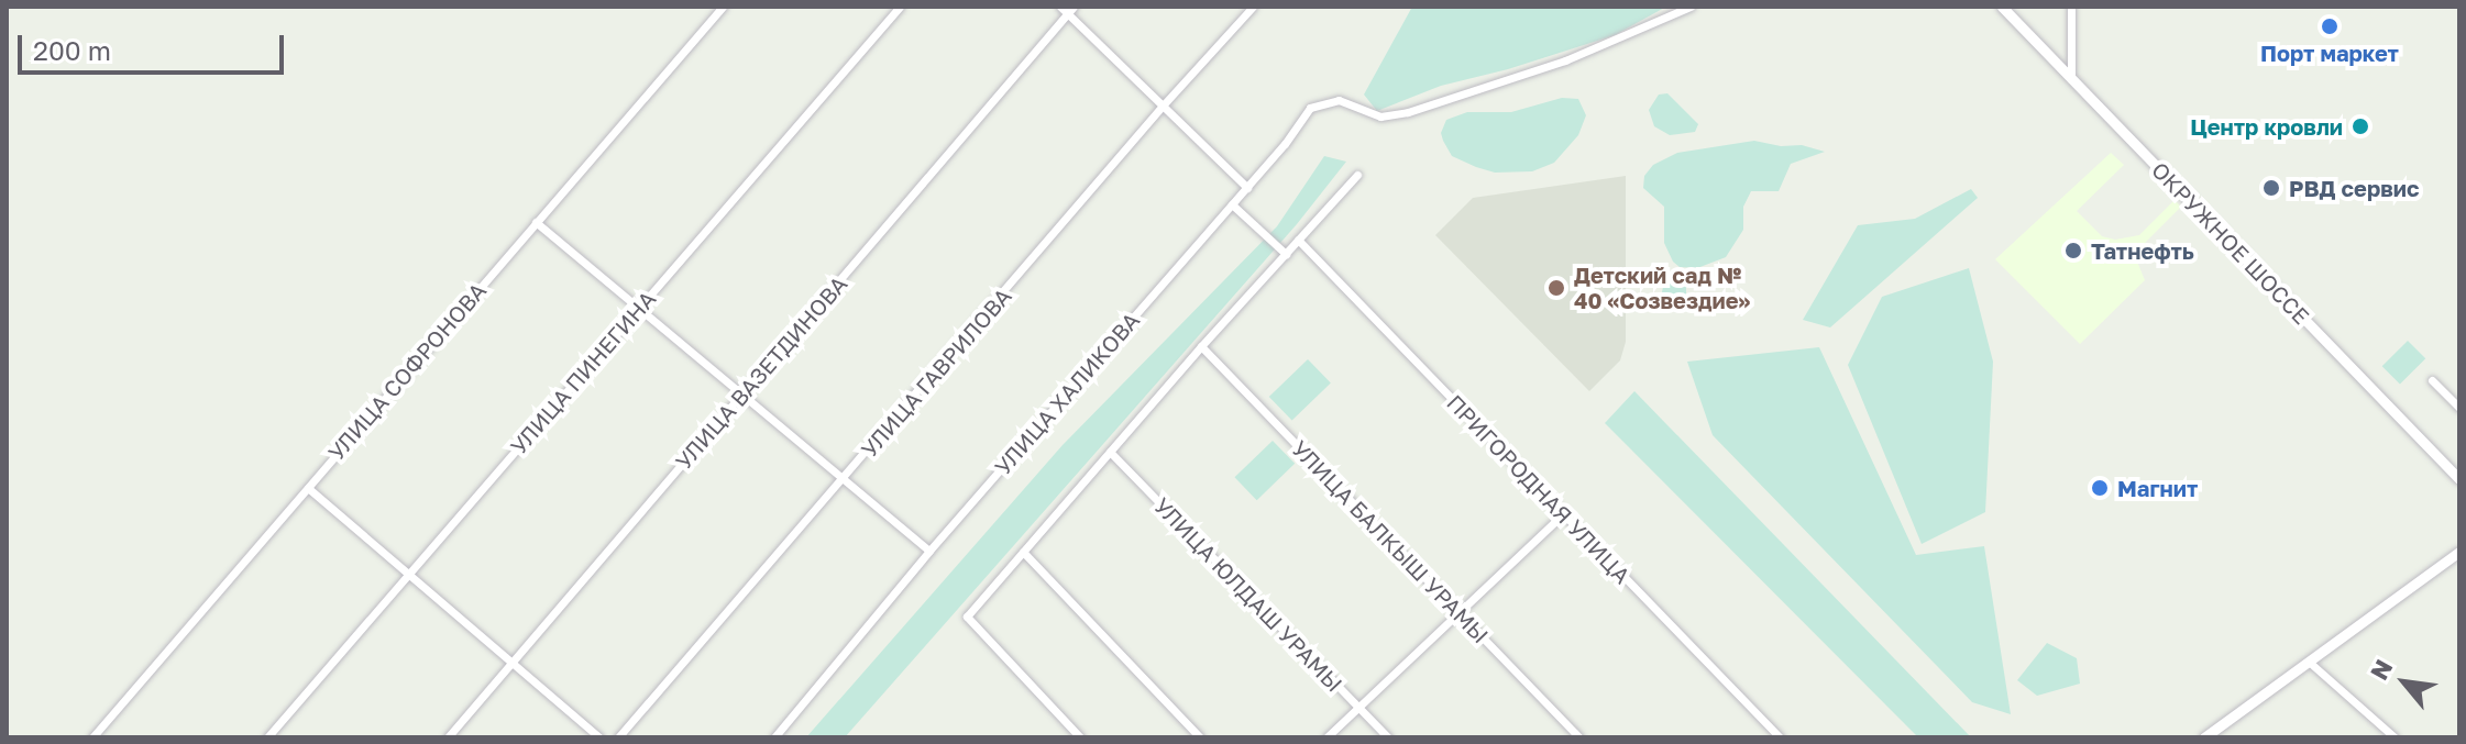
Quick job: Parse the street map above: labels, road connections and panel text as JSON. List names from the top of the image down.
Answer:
{
  "streets": {
    "street": [
      "ОКРУЖНОЕ ШОССЕ",
      "УЛИЦА СОФРОНОВА",
      "УЛИЦА ПИНЕГИНА",
      "УЛИЦА ВАЗЕТДИНОВА",
      "УЛИЦА ГАВРИЛОВА",
      "УЛИЦА ХАЛИКОВА",
      "ПРИГОРОДНАЯ УЛИЦА",
      "УЛИЦА БАЛКЫШ УРАМЫ",
      "УЛИЦА ЮЛДАШ УРАМЫ"
    ]
  },
  "places": [
    "Порт маркет",
    "Центр кровли",
    "РВД сервис",
    "Татнефть",
    "Детский сад № 40 «Созвездие»",
    "Магнит"
  ],
  "scale_bar": "200 m",
  "north": "top left"
}
